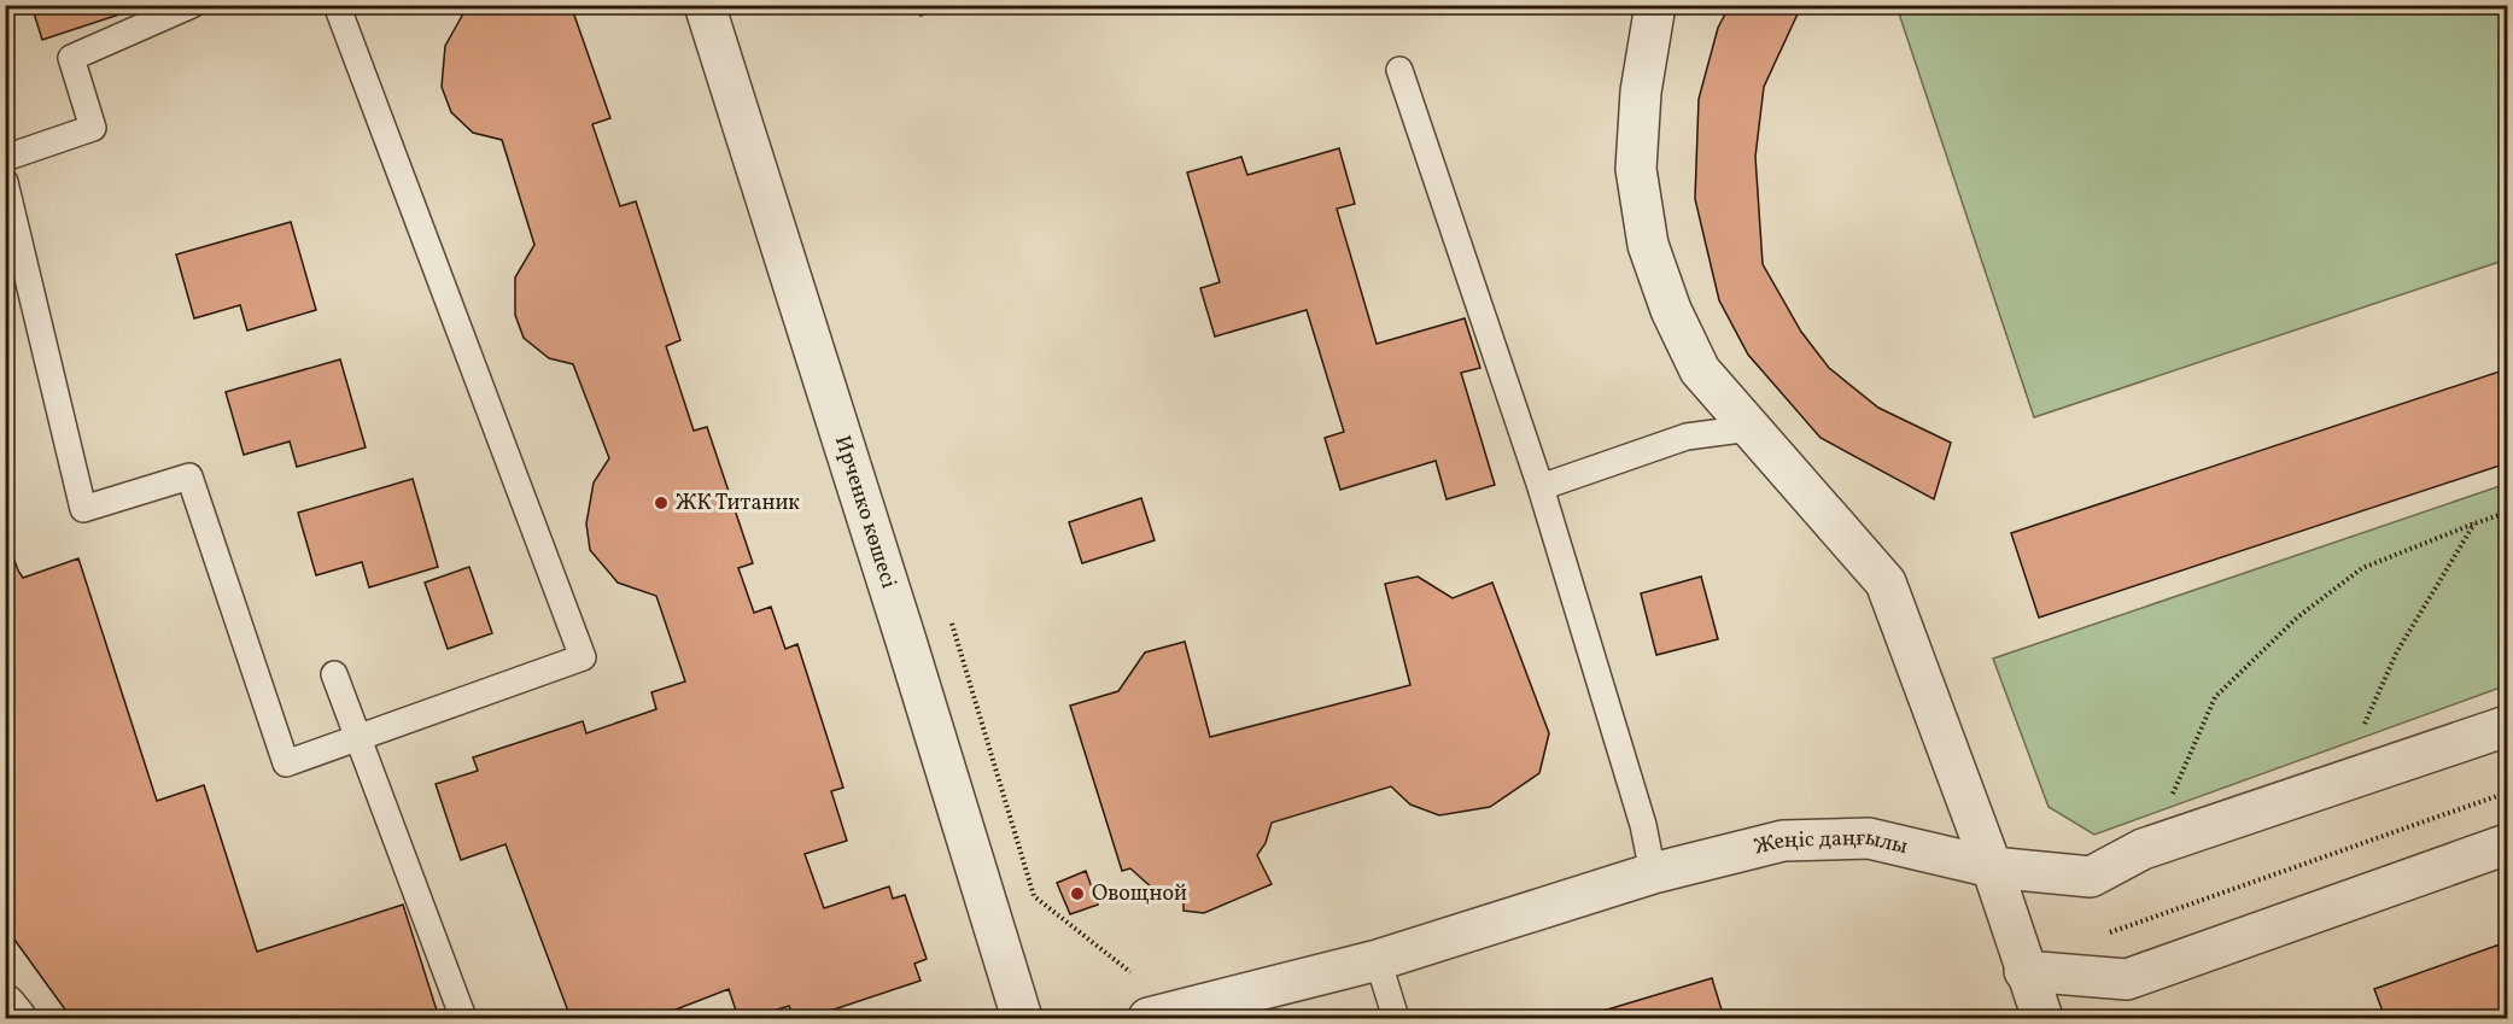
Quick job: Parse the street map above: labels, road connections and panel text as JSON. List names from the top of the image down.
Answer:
{
  "streets": {
    "street": ["Ирченко көшесі", "Жеңіс даңғылы"]
  },
  "places": ["ЖК Титаник", "Овощной"]
}
